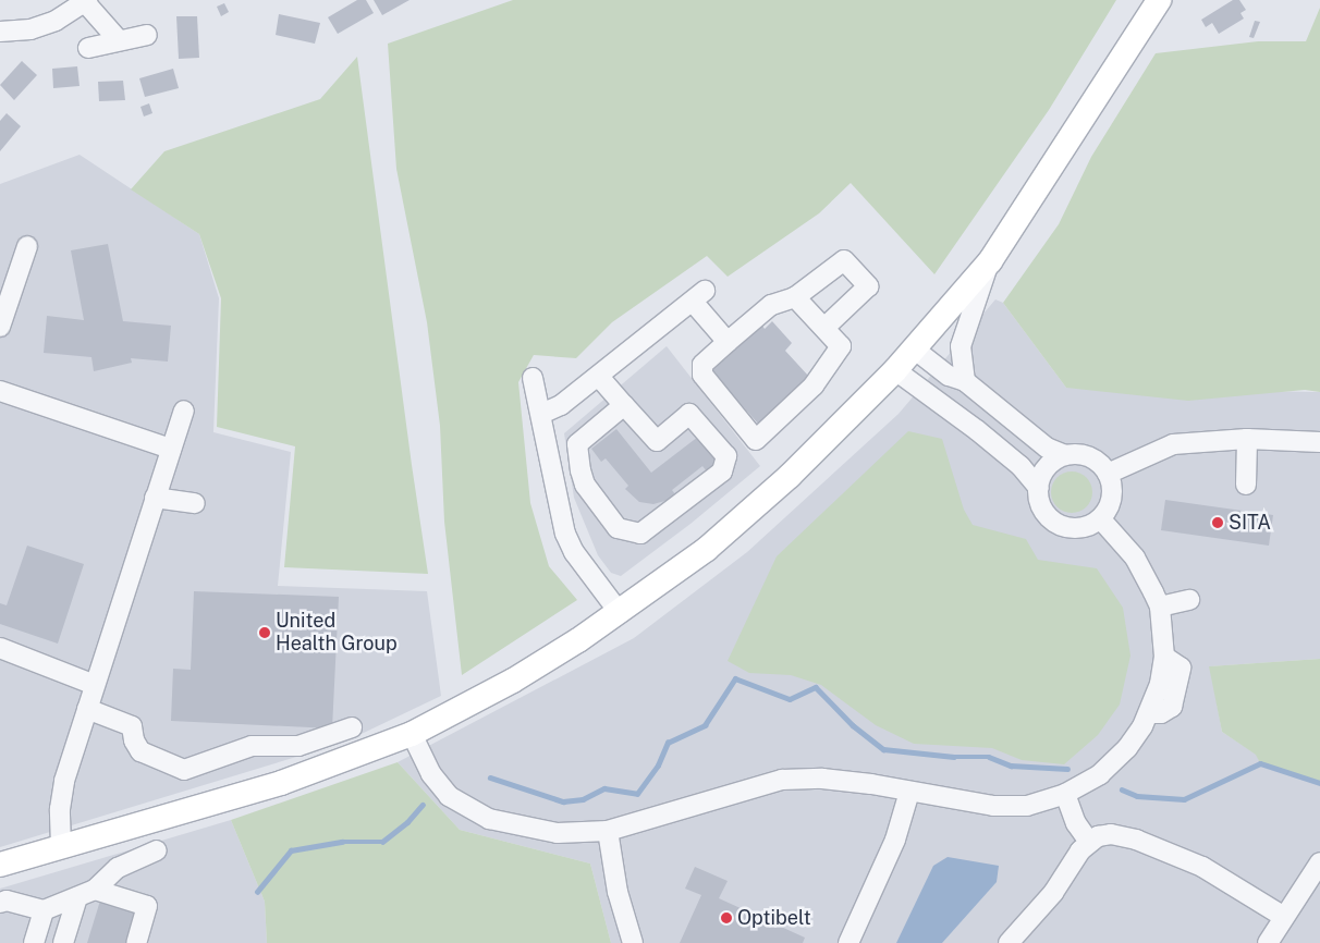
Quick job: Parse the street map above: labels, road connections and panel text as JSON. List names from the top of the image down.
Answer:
{
  "places": ["SITA", "United Health Group", "Optibelt"]
}
